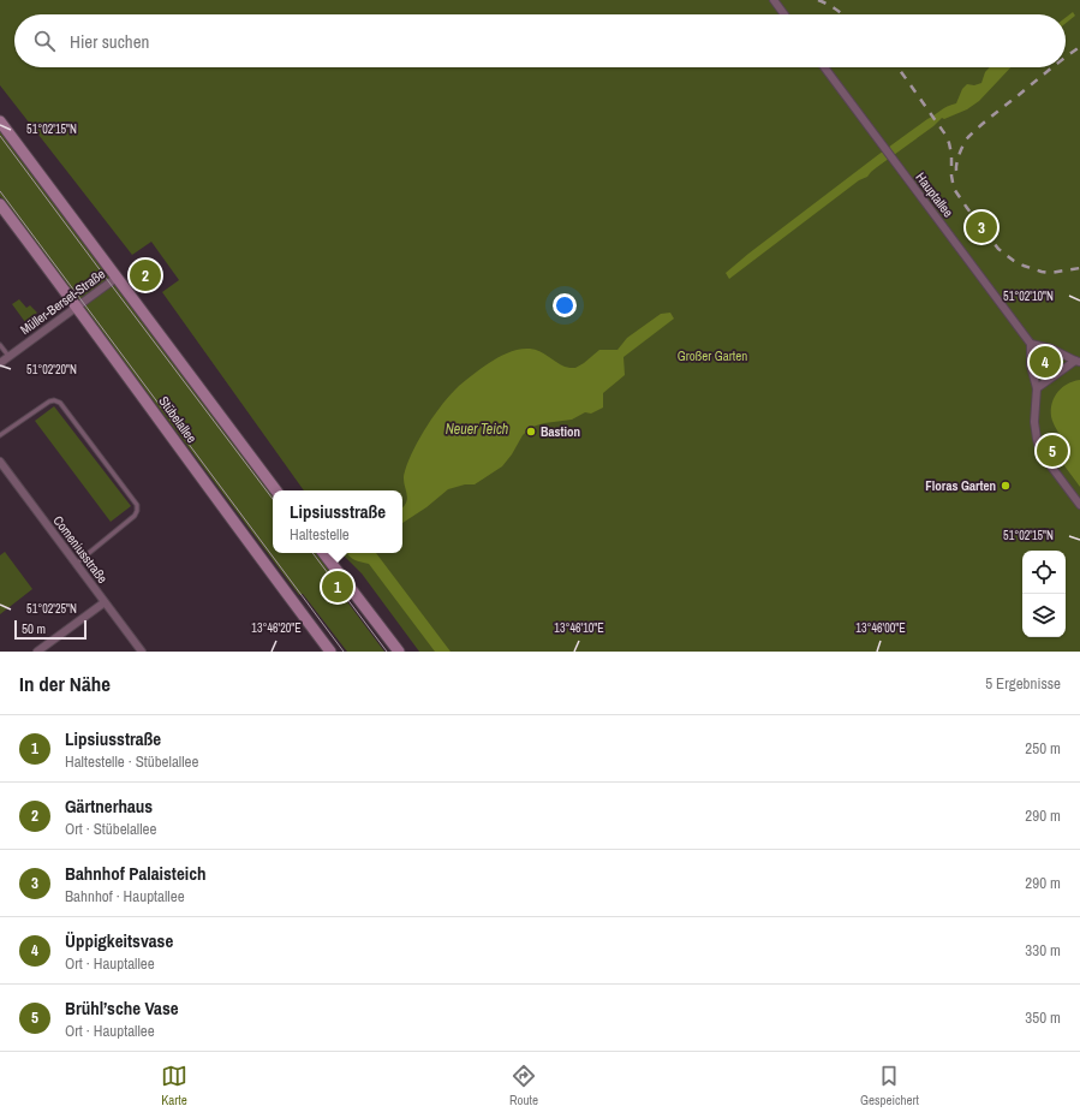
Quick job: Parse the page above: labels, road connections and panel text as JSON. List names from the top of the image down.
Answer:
{
  "streets": {
    "main road": ["Stübelallee"],
    "street": ["Hauptallee", "Müller-Berset-Straße", "Comeniusstraße"]
  },
  "crossings": [
    ["Müller-Berset-Straße", "Stübelallee"]
  ],
  "water": ["Neuer Teich"],
  "parks": ["Großer Garten"],
  "places": ["Bastion", "Floras Garten"],
  "scale_bar": "50 m",
  "page": {
    "search": "Hier suchen",
    "pins": [
      "3",
      "2",
      "4",
      "5",
      "1"
    ],
    "popup": ["Lipsiusstraße", "Haltestelle"],
    "scale": "50 m",
    "heading": ["In der Nähe", "5 Ergebnisse"],
    "list": [
      {
        "mark": "1",
        "name": "Lipsiusstraße",
        "note": "Haltestelle · Stübelallee",
        "value": "250 m"
      },
      {
        "mark": "2",
        "name": "Gärtnerhaus",
        "note": "Ort · Stübelallee",
        "value": "290 m"
      },
      {
        "mark": "3",
        "name": "Bahnhof Palaisteich",
        "note": "Bahnhof · Hauptallee",
        "value": "290 m"
      },
      {
        "mark": "4",
        "name": "Üppigkeitsvase",
        "note": "Ort · Hauptallee",
        "value": "330 m"
      },
      {
        "mark": "5",
        "name": "Brühl’sche Vase",
        "note": "Ort · Hauptallee",
        "value": "350 m"
      }
    ],
    "nav": ["Karte", "Route", "Gespeichert"]
  },
  "coordinates": [
    "51°02'15\"N",
    "51°02'10\"N",
    "51°02'20\"N",
    "51°02'25\"N",
    "13°46'20\"E",
    "13°46'10\"E",
    "13°46'00\"E"
  ]
}
